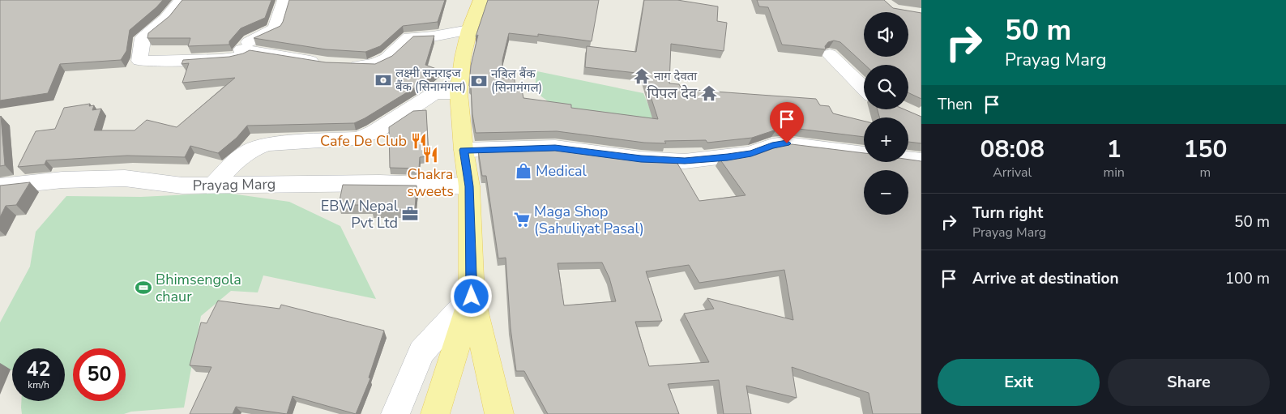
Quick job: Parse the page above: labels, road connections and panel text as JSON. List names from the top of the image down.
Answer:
{
  "streets": {
    "street": ["Prayag Marg"]
  },
  "places": {
    "temple": ["नाग देवता", "पिपल देव"],
    "bank": ["लक्ष्मी सनराइज बैंक (सिनामंगल)", "नबिल बैंक (सिनामंगल)"],
    "restaurant": ["Cafe De Club", "Chakra sweets"],
    "shop": ["Medical"],
    "office": ["EBW Nepal Pvt Ltd"],
    "supermarket": ["Maga Shop (Sahuliyat Pasal)"],
    "sports": ["Bhimsengola chaur"]
  },
  "page": {
    "turn": ["50 m", "Prayag Marg"],
    "map_buttons": ["+", "−"],
    "then": "Then",
    "eta": [
      "08:08",
      "Arrival",
      "1",
      "min",
      "150",
      "m"
    ],
    "list": [
      {
        "name": "Turn right",
        "note": "Prayag Marg",
        "value": "50 m"
      },
      {
        "name": "Arrive at destination",
        "value": "100 m"
      }
    ],
    "speed": "42 km/h",
    "limit": "50",
    "buttons": ["Exit", "Share"]
  }
}
